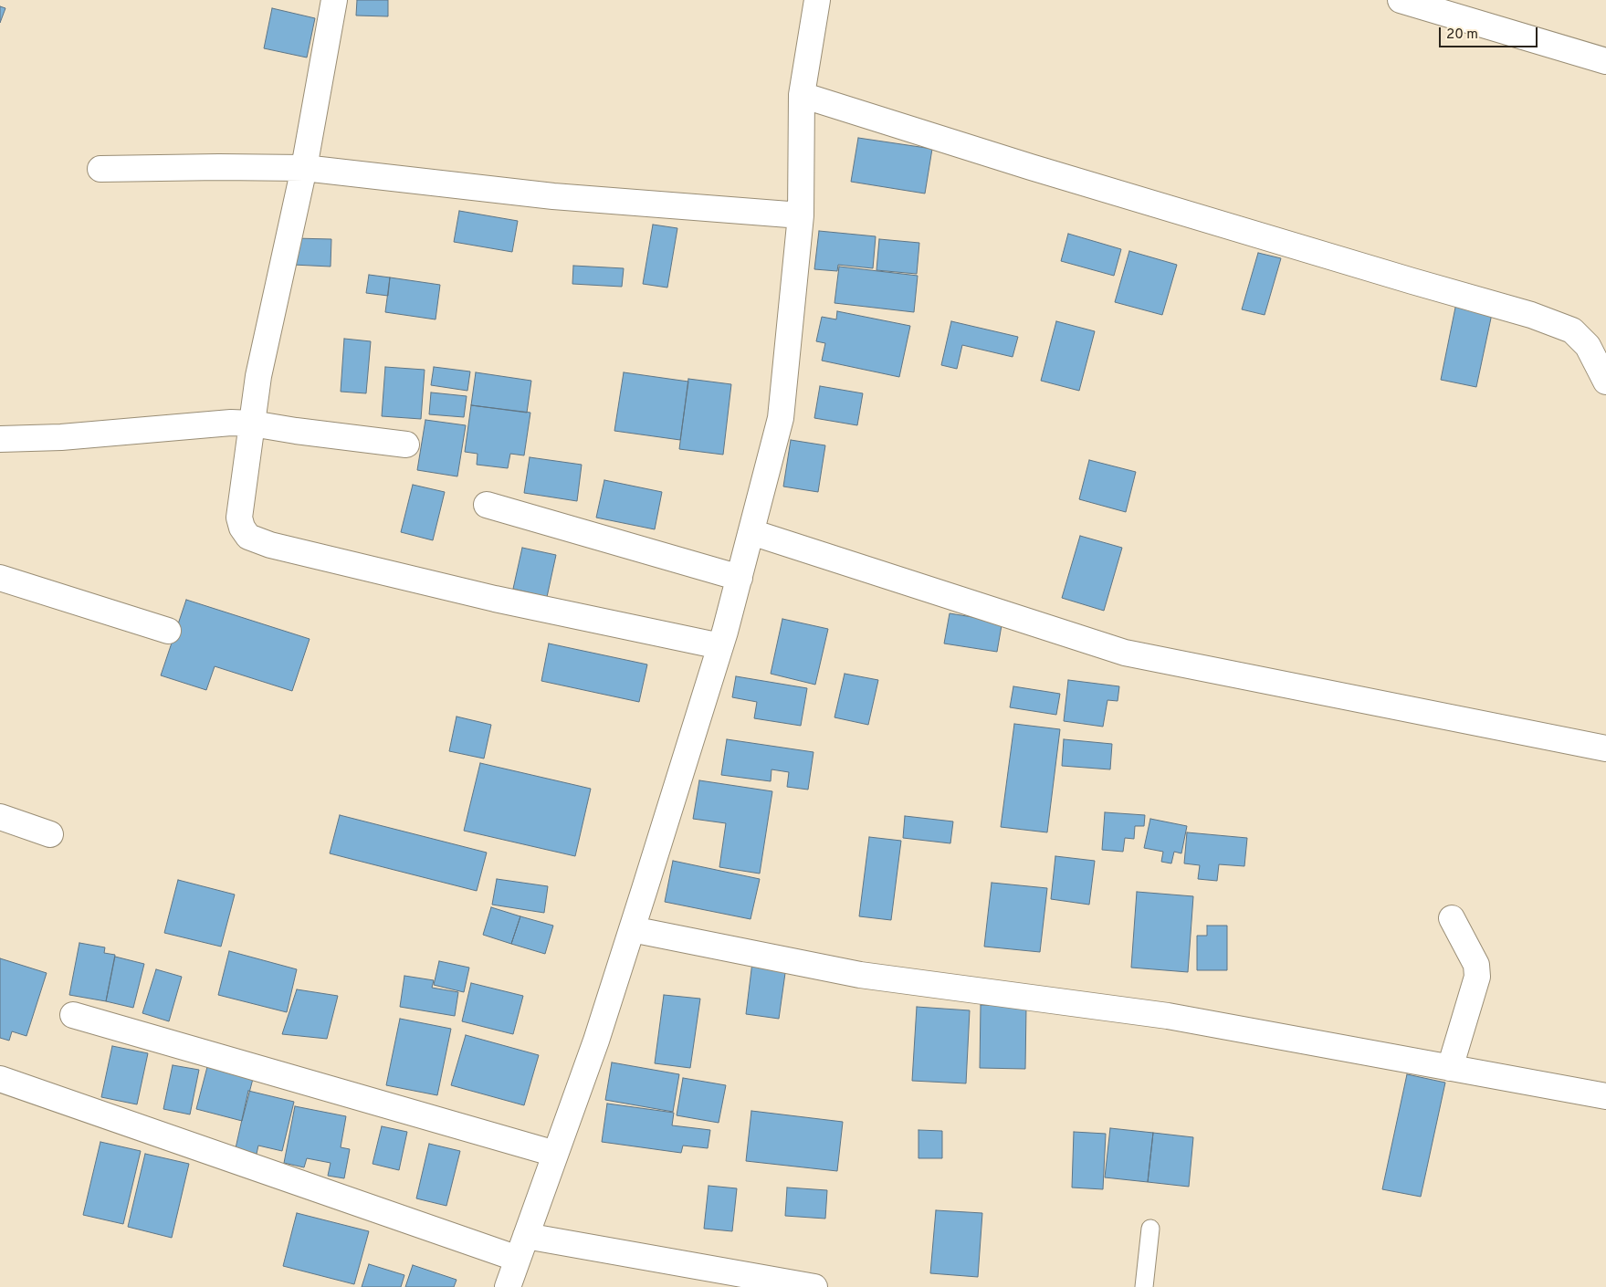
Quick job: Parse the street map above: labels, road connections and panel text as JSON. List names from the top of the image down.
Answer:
{
  "scale_bar": "20 m"
}
